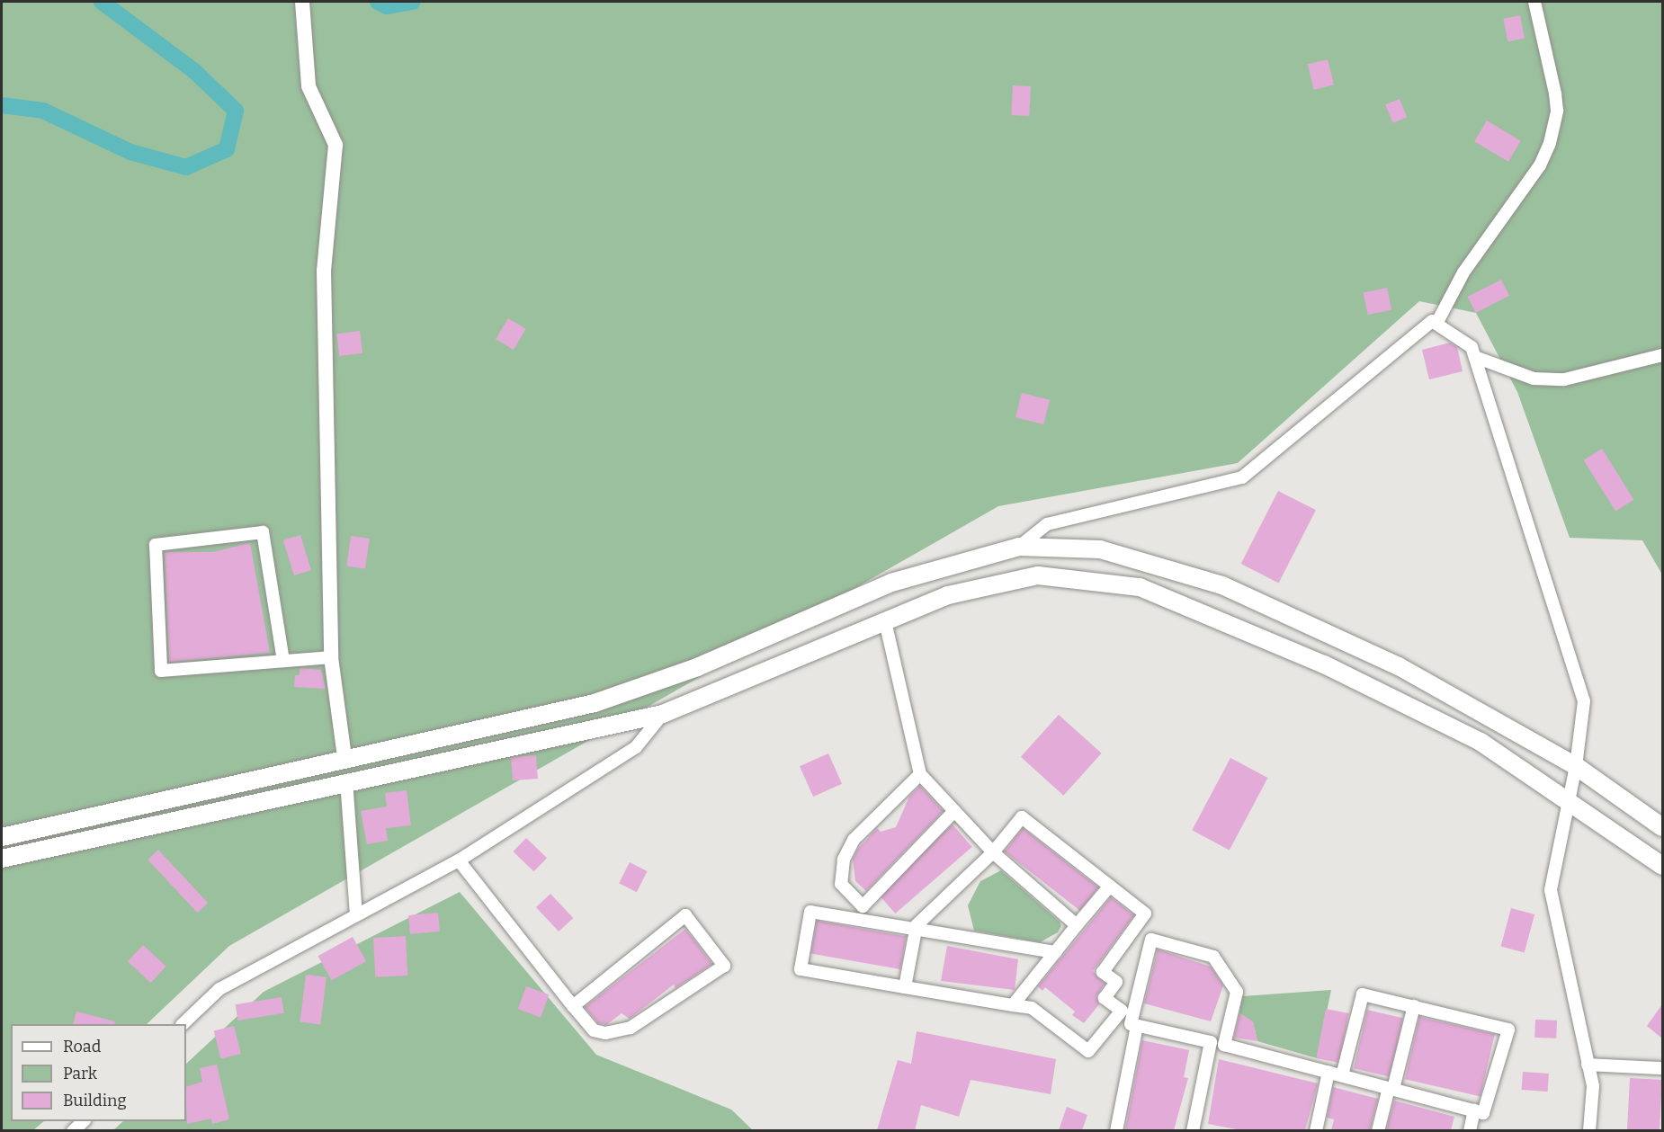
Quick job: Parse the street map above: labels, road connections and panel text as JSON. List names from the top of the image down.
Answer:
{
  "legend": ["Road", "Park", "Building"]
}
